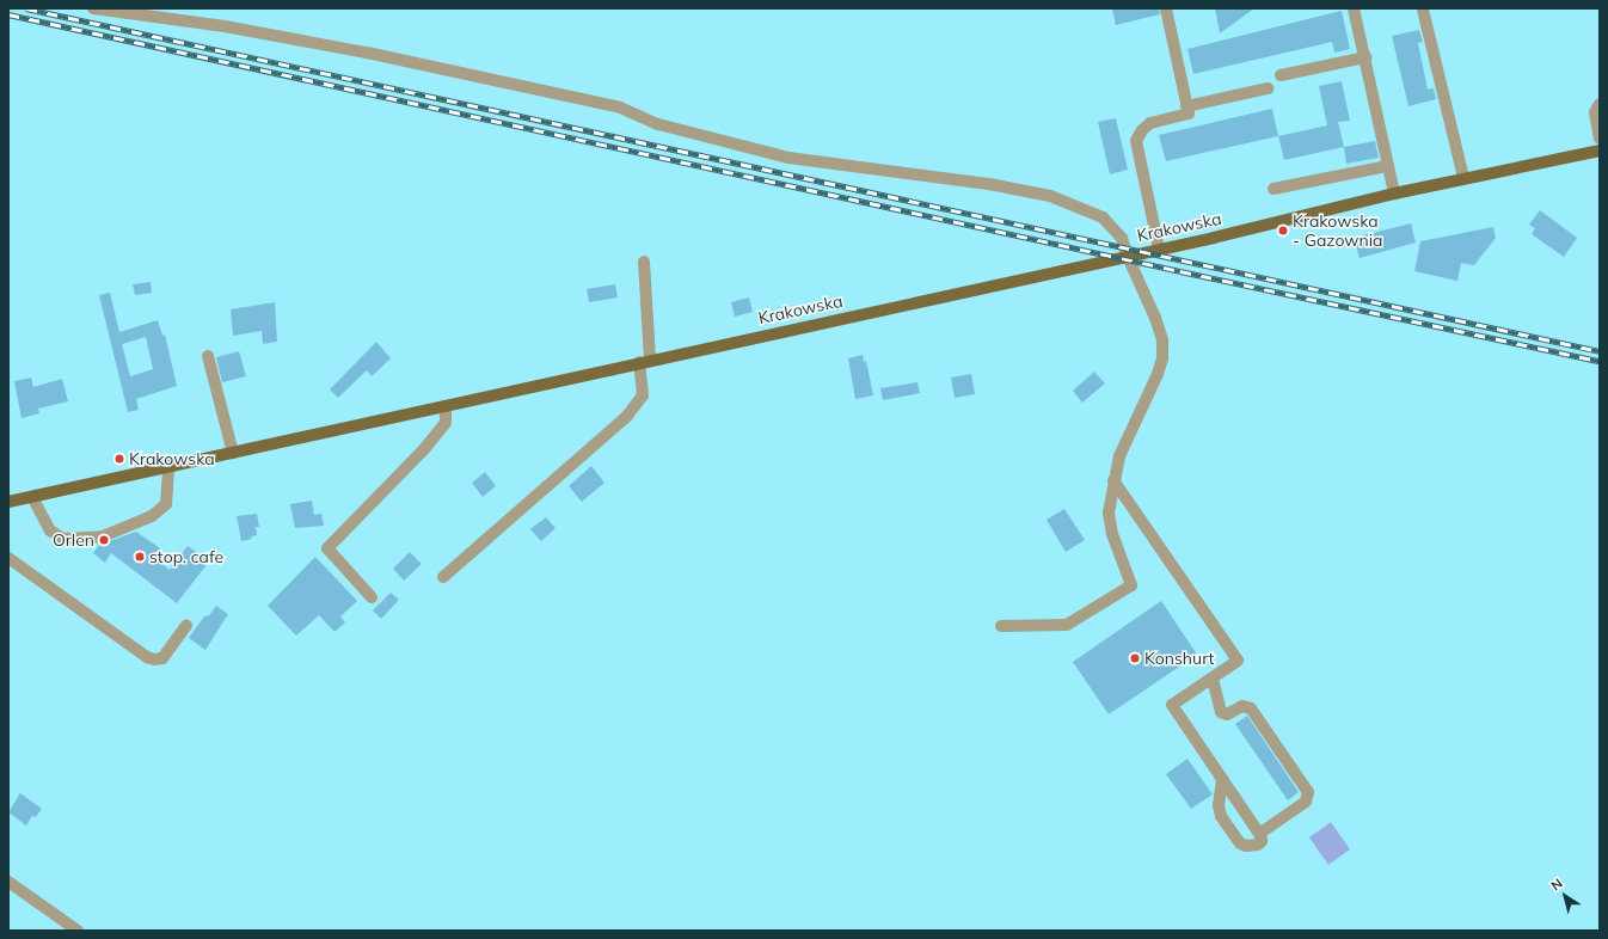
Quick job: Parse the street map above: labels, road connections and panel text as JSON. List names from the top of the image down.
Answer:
{
  "streets": {
    "main road": ["Krakowska"]
  },
  "places": [
    "Krakowska - Gazownia",
    "Krakowska",
    "Orlen",
    "stop. cafe",
    "Konshurt"
  ],
  "north": "top left"
}
